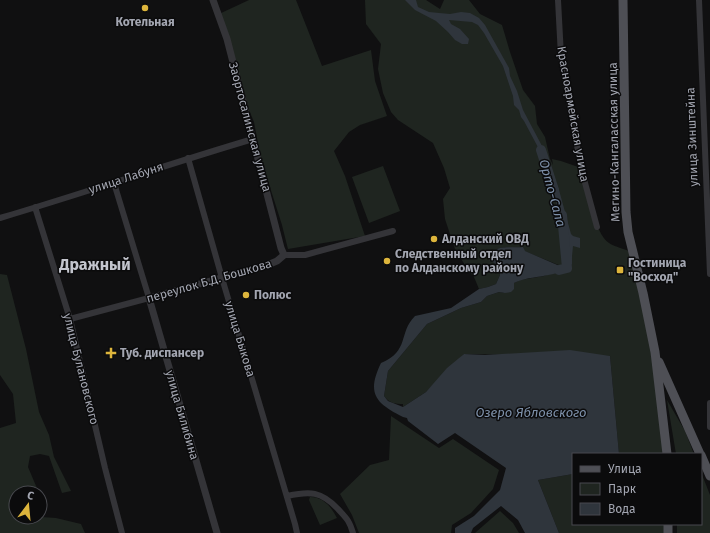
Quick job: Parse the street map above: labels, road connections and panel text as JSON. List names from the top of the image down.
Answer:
{
  "streets": {
    "main road": ["Мегино-Кангаласская улица"],
    "street": [
      "Красноармейская улица",
      "Заортосалинская улица",
      "улица Зинштейна",
      "улица Лабуня",
      "переулок Б.Д. Бошкова",
      "улица Быкова",
      "улица Булановского",
      "улица Билибина"
    ]
  },
  "crossings": [
    ["Заортосалинская улица", "улица Лабуня"],
    ["Заортосалинская улица", "переулок Б.Д. Бошкова"],
    ["улица Лабуня", "улица Быкова"],
    ["улица Лабуня", "улица Булановского"],
    ["улица Лабуня", "улица Билибина"],
    ["переулок Б.Д. Бошкова", "улица Быкова"],
    ["переулок Б.Д. Бошкова", "улица Булановского"],
    ["переулок Б.Д. Бошкова", "улица Билибина"]
  ],
  "districts": ["Дражный"],
  "water": ["Орто-Сала", "Озеро Ябловского"],
  "places": {
    "other": [
      "Котельная",
      "Алданский ОВД",
      "Следственный отдел по Алданскому району",
      "Полюс"
    ],
    "transit": ["Гостиница \"Восход\""],
    "health": ["Туб. диспансер"]
  },
  "legend": ["Улица", "Парк", "Вода"],
  "north": "top"
}
